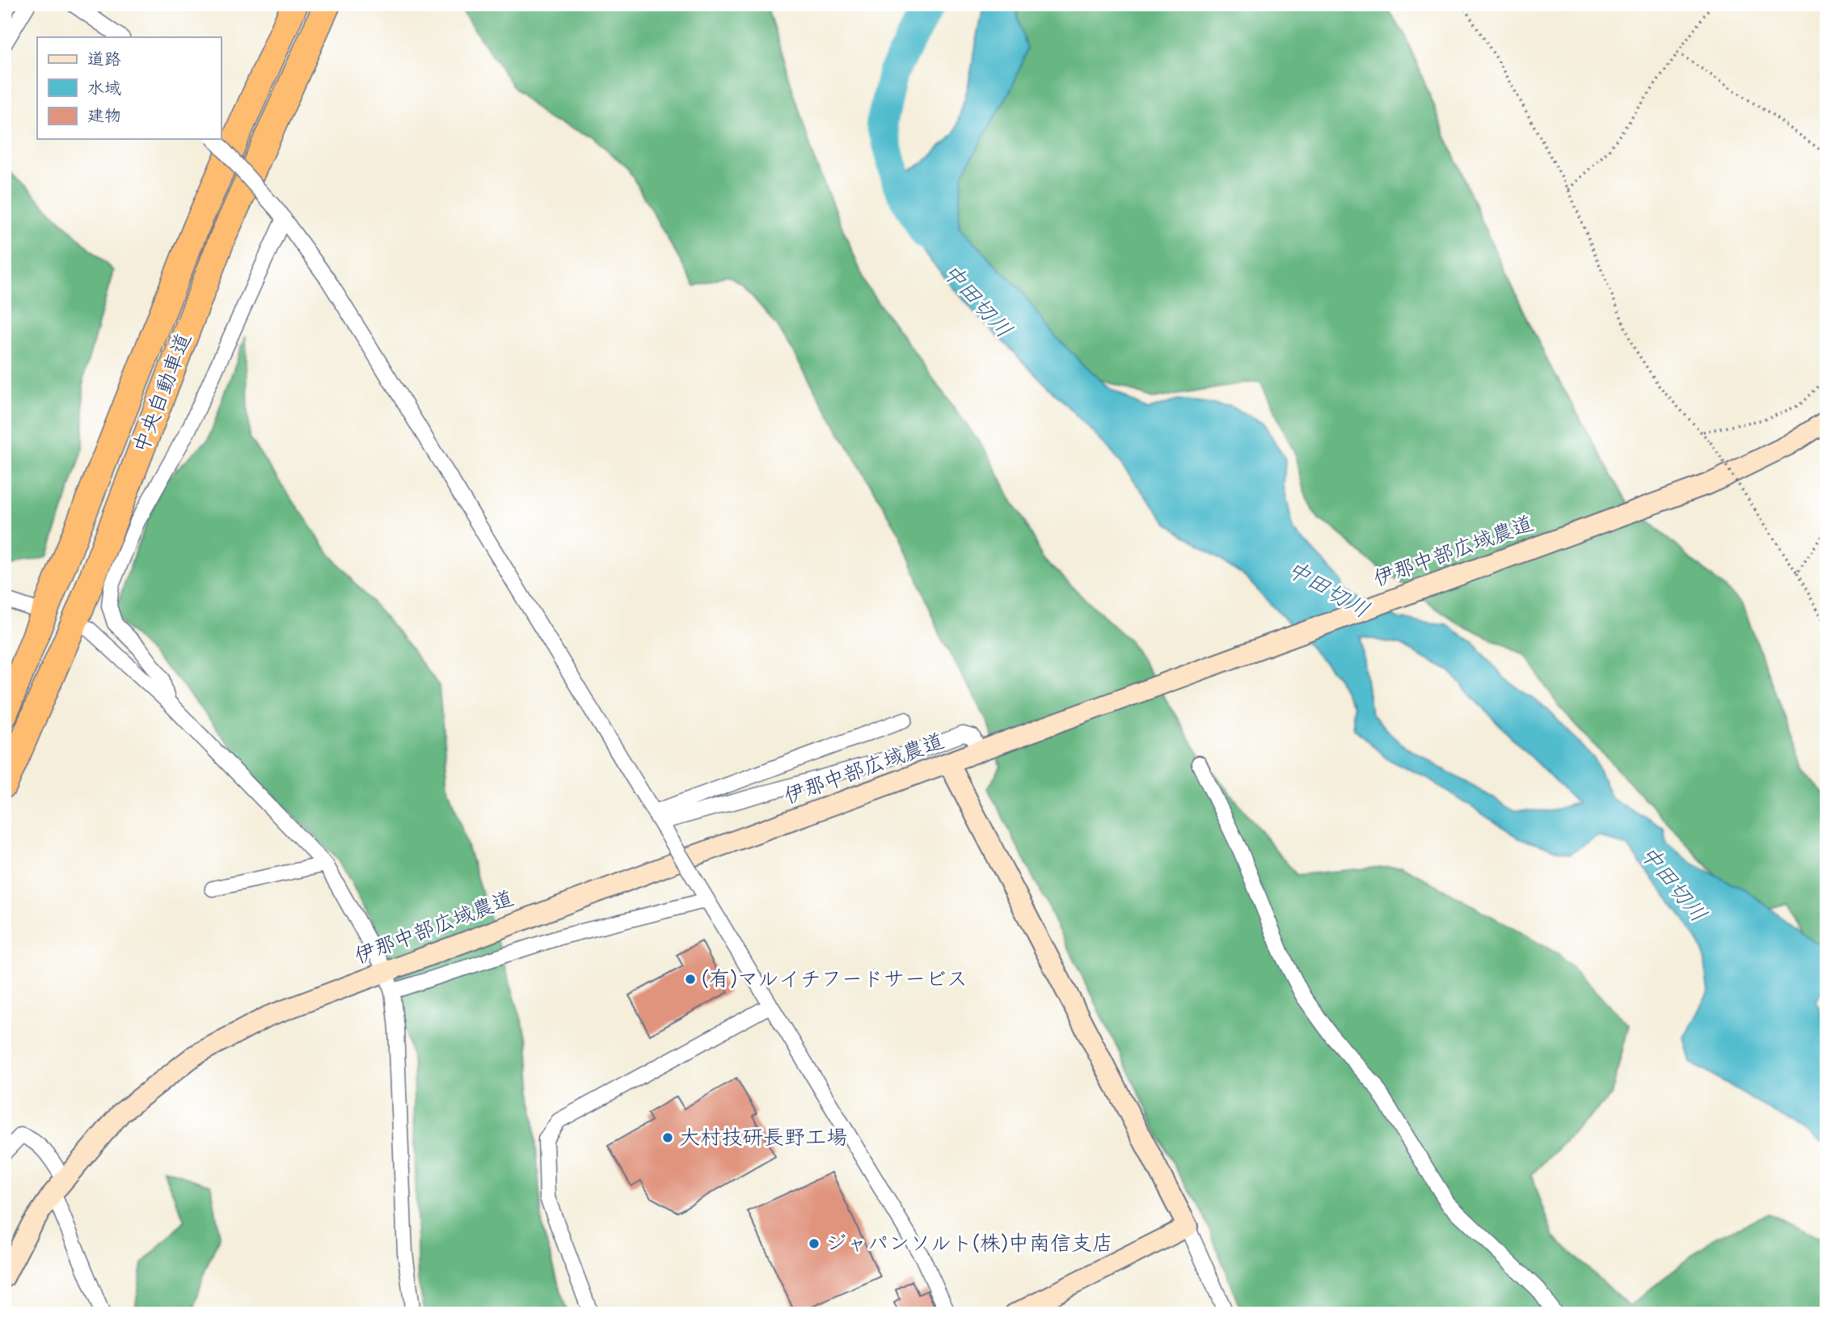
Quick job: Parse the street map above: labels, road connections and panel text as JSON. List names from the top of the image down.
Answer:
{
  "streets": {
    "highway": ["中央自動車道"],
    "street": ["伊那中部広域農道"]
  },
  "water": ["中田切川"],
  "places": ["(有)マルイチフードサービス", "大村技研長野工場", "ジャパンソルト(株)中南信支店"],
  "legend": ["道路", "水域", "建物"]
}
